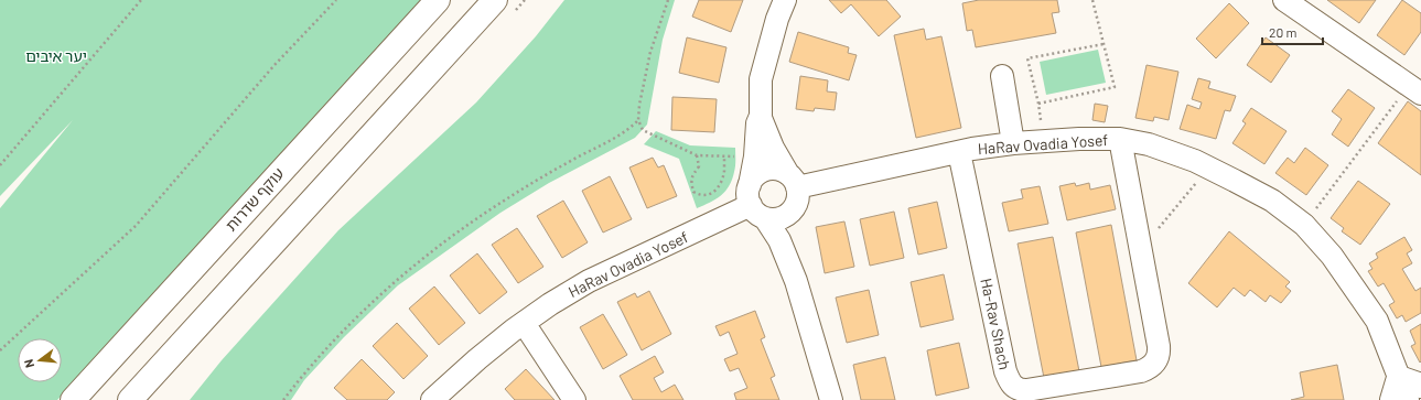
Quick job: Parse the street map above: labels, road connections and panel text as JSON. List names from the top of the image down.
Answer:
{
  "streets": {
    "main road": ["עוקף שדרות"],
    "street": ["HaRav Ovadia Yosef", "Ha-Rav Shach"]
  },
  "crossings": [
    ["HaRav Ovadia Yosef", "Ha-Rav Shach"]
  ],
  "parks": ["יער איבים"],
  "scale_bar": "20 m",
  "north": "left"
}
